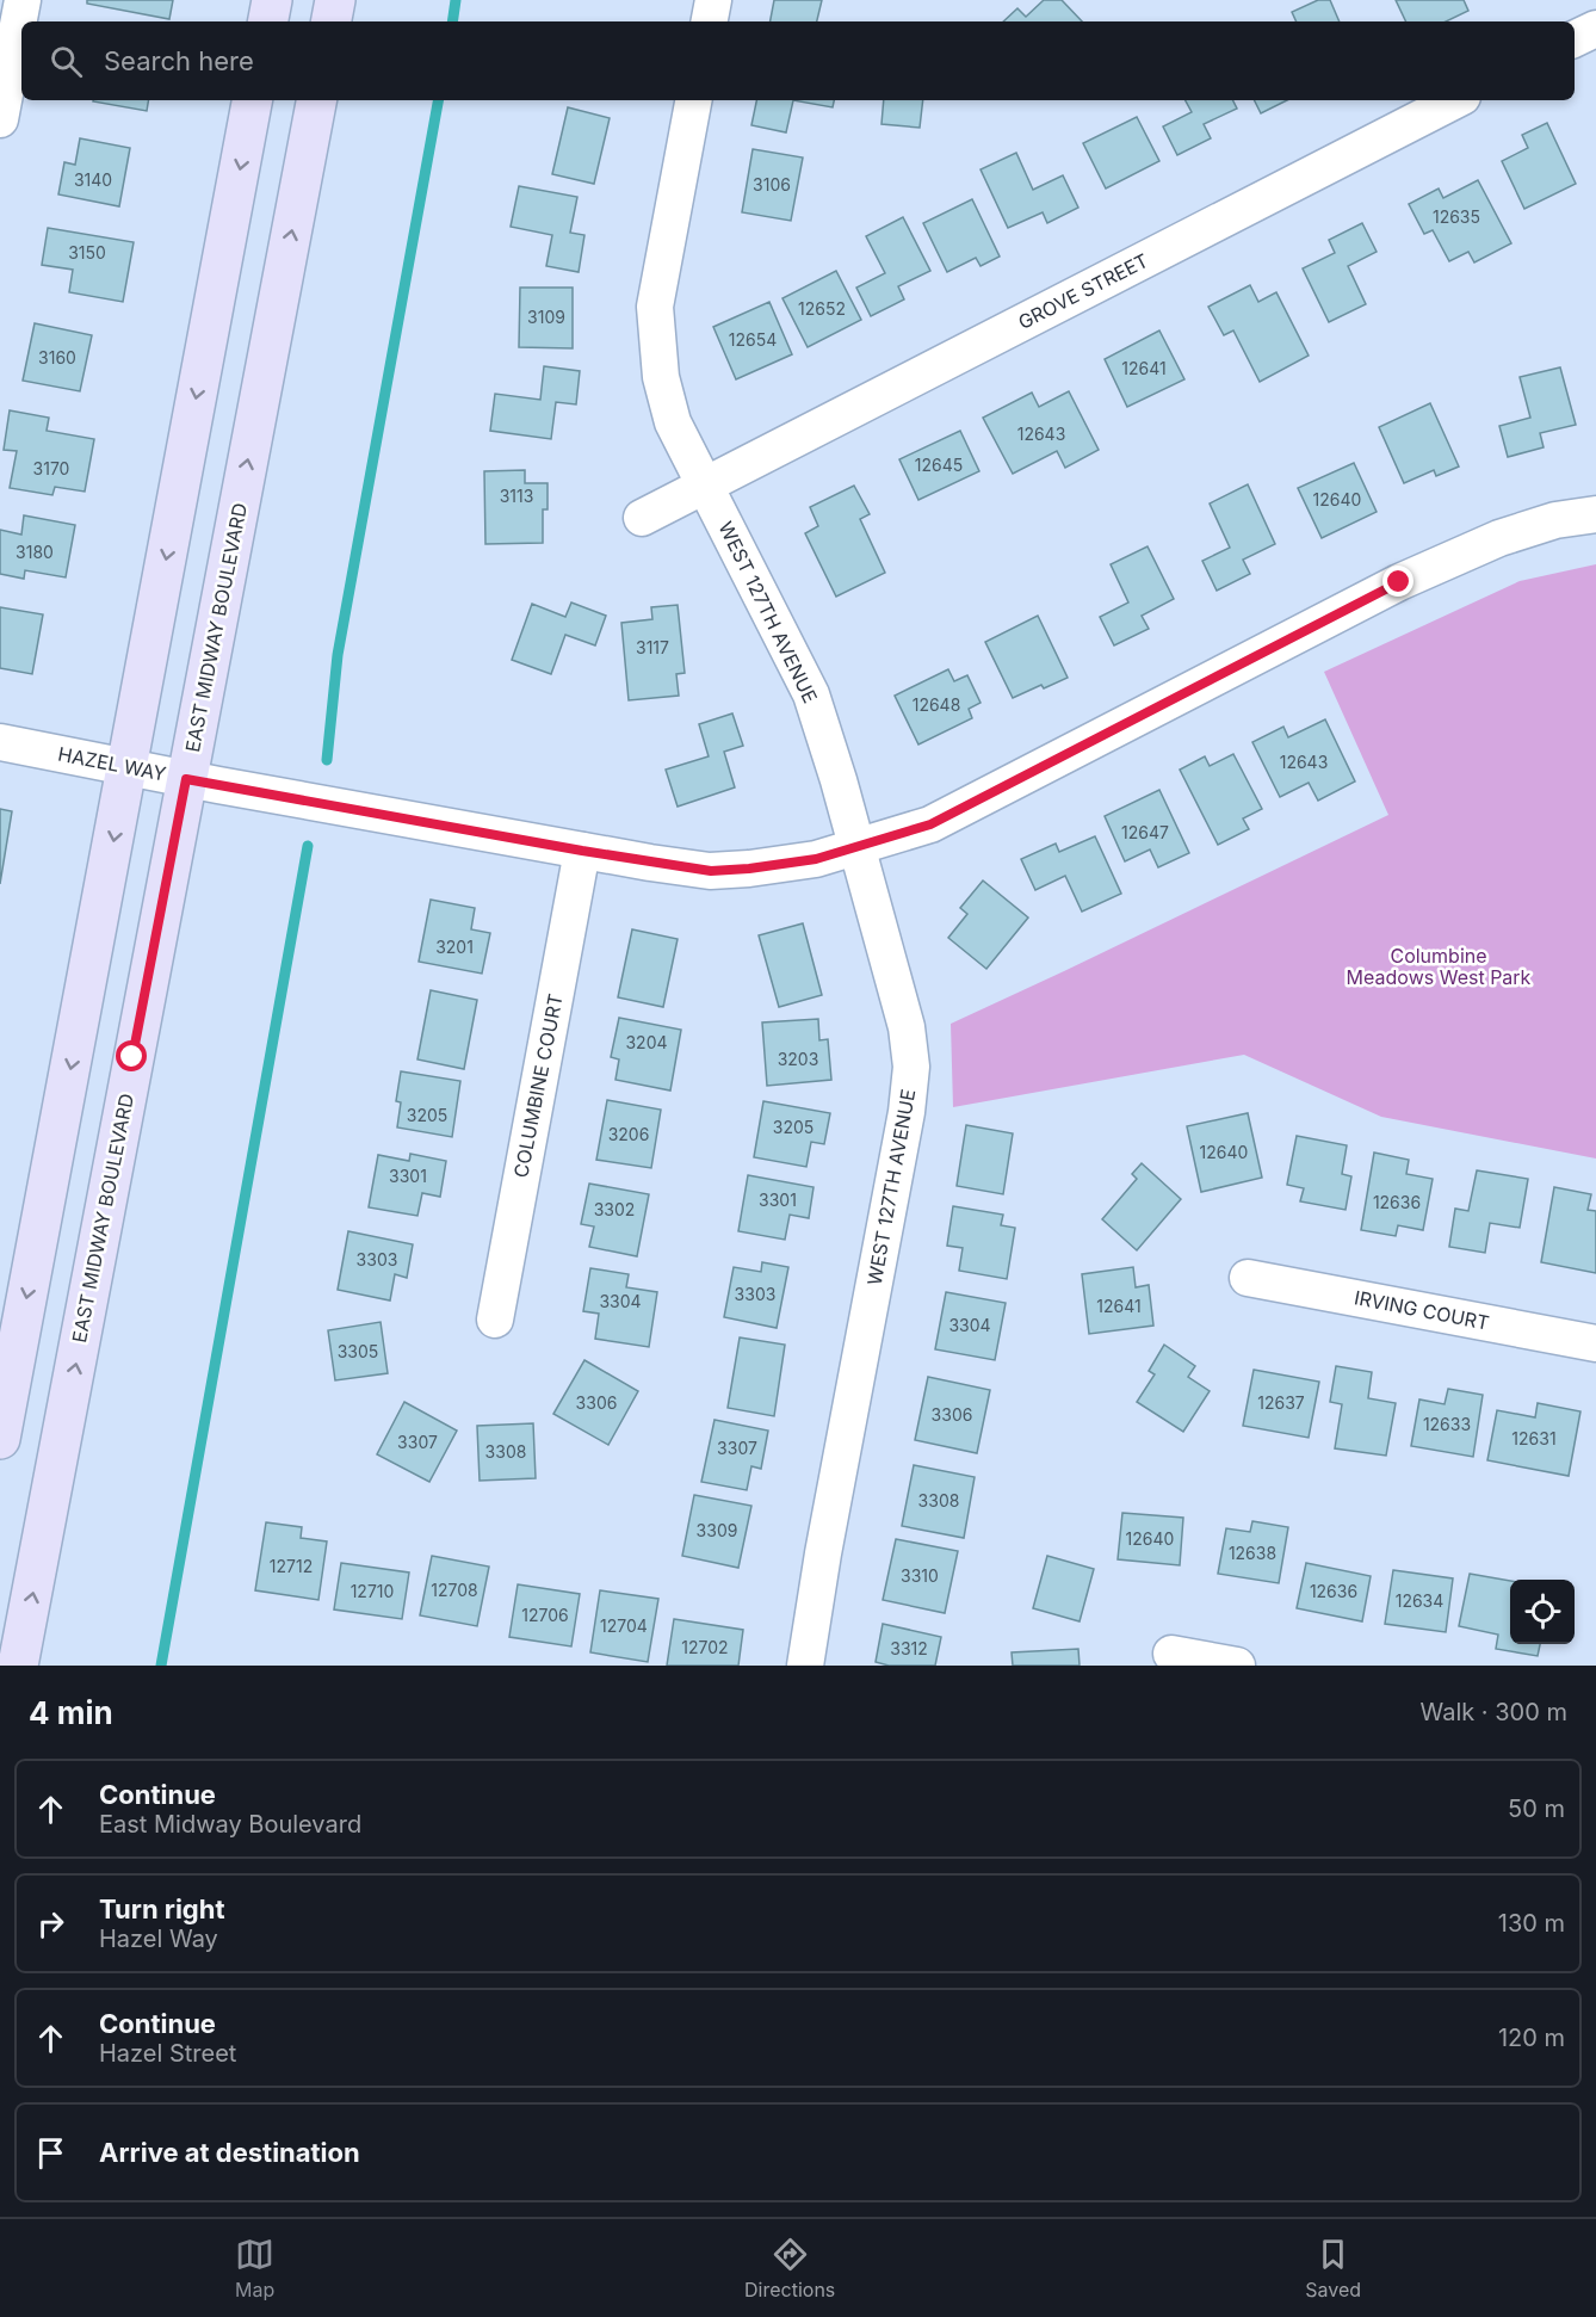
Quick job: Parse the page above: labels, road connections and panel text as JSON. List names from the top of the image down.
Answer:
{
  "streets": {
    "main road": ["EAST MIDWAY BOULEVARD"],
    "street": [
      "GROVE STREET",
      "WEST 127TH AVENUE",
      "HAZEL WAY",
      "COLUMBINE COURT",
      "IRVING COURT"
    ]
  },
  "crossings": [
    ["GROVE STREET", "WEST 127TH AVENUE"],
    ["WEST 127TH AVENUE", "HAZEL WAY"],
    ["EAST MIDWAY BOULEVARD", "HAZEL WAY"],
    ["HAZEL WAY", "COLUMBINE COURT"]
  ],
  "parks": ["Columbine Meadows West Park"],
  "house_numbers": [
    "3140",
    "3106",
    "12635",
    "3150",
    "12652",
    "3109",
    "12654",
    "3160",
    "12641",
    "12643",
    "12645",
    "3170",
    "3113",
    "12640",
    "3180",
    "3117",
    "12648",
    "12643",
    "12647",
    "3201",
    "3204",
    "3203",
    "3205",
    "3205",
    "3206",
    "12640",
    "3301",
    "3301",
    "12636",
    "3302",
    "3303",
    "3303",
    "3304",
    "12641",
    "3304",
    "3305",
    "3306",
    "12637",
    "3306",
    "12633",
    "12631",
    "3307",
    "3307",
    "3308",
    "3308",
    "3309",
    "12640",
    "12638",
    "12712",
    "3310",
    "12708",
    "12710",
    "12636",
    "12634",
    "12706",
    "12704",
    "12702",
    "3312"
  ],
  "page": {
    "search": "Search here",
    "heading": ["4 min", "Walk · 300 m"],
    "list": [
      ["Continue", "East Midway Boulevard", "50 m"],
      ["Turn right", "Hazel Way", "130 m"],
      ["Continue", "Hazel Street", "120 m"],
      "Arrive at destination"
    ],
    "nav": ["Map", "Directions", "Saved"]
  }
}
